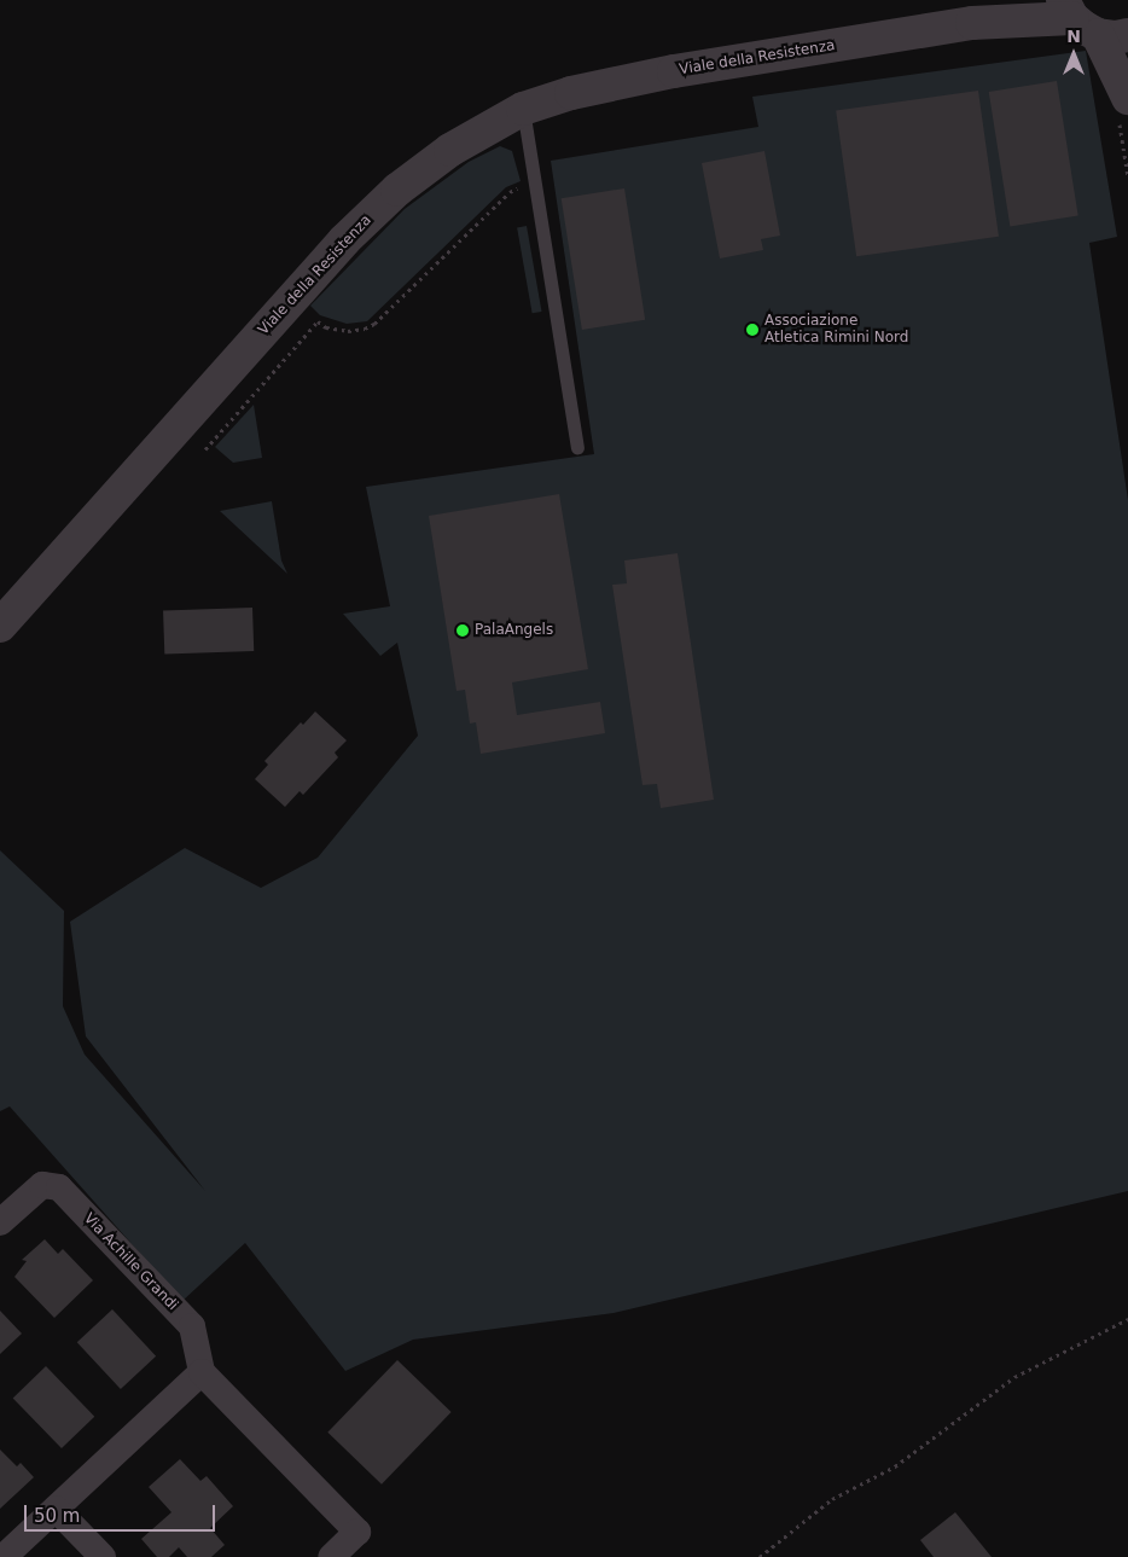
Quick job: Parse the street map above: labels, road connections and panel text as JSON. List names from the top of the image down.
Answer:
{
  "streets": {
    "street": ["Viale della Resistenza", "Via Achille Grandi"]
  },
  "places": ["Associazione Atletica Rimini Nord", "PalaAngels"],
  "scale_bar": "50 m",
  "north": "top"
}
